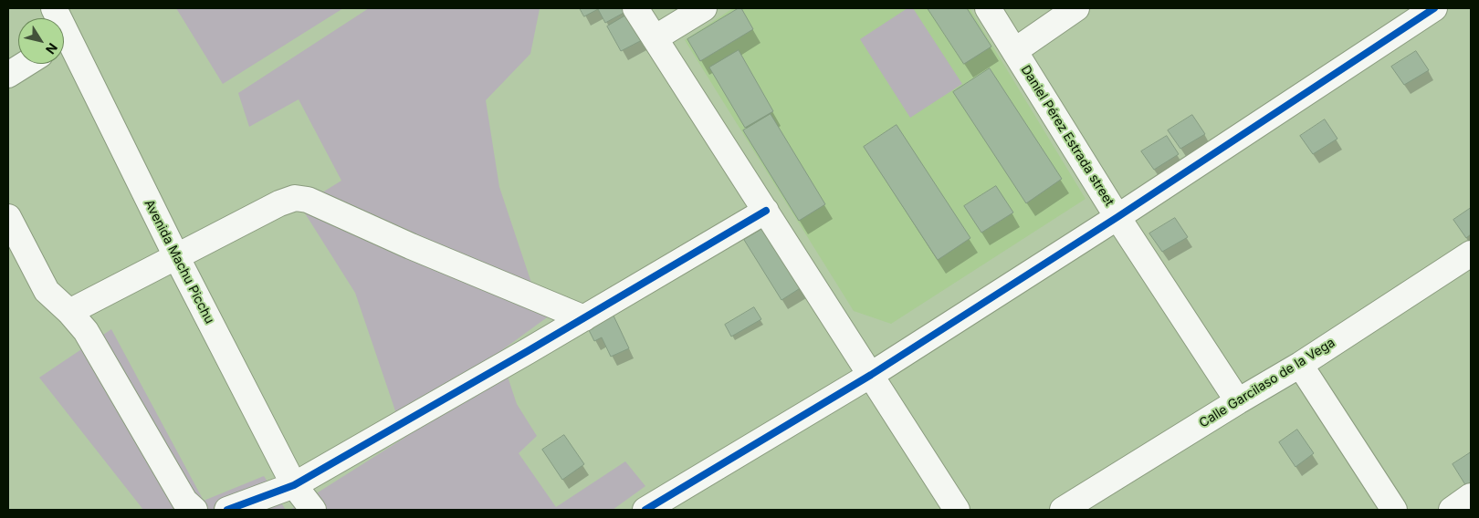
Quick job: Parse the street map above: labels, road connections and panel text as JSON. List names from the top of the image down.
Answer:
{
  "streets": {
    "street": ["Daniel Pérez Estrada street", "Avenida Machu Picchu", "Calle Garcilaso de la Vega"]
  },
  "crossings": [
    ["Daniel Pérez Estrada street", "Calle Garcilaso de la Vega"]
  ],
  "north": "bottom right"
}
